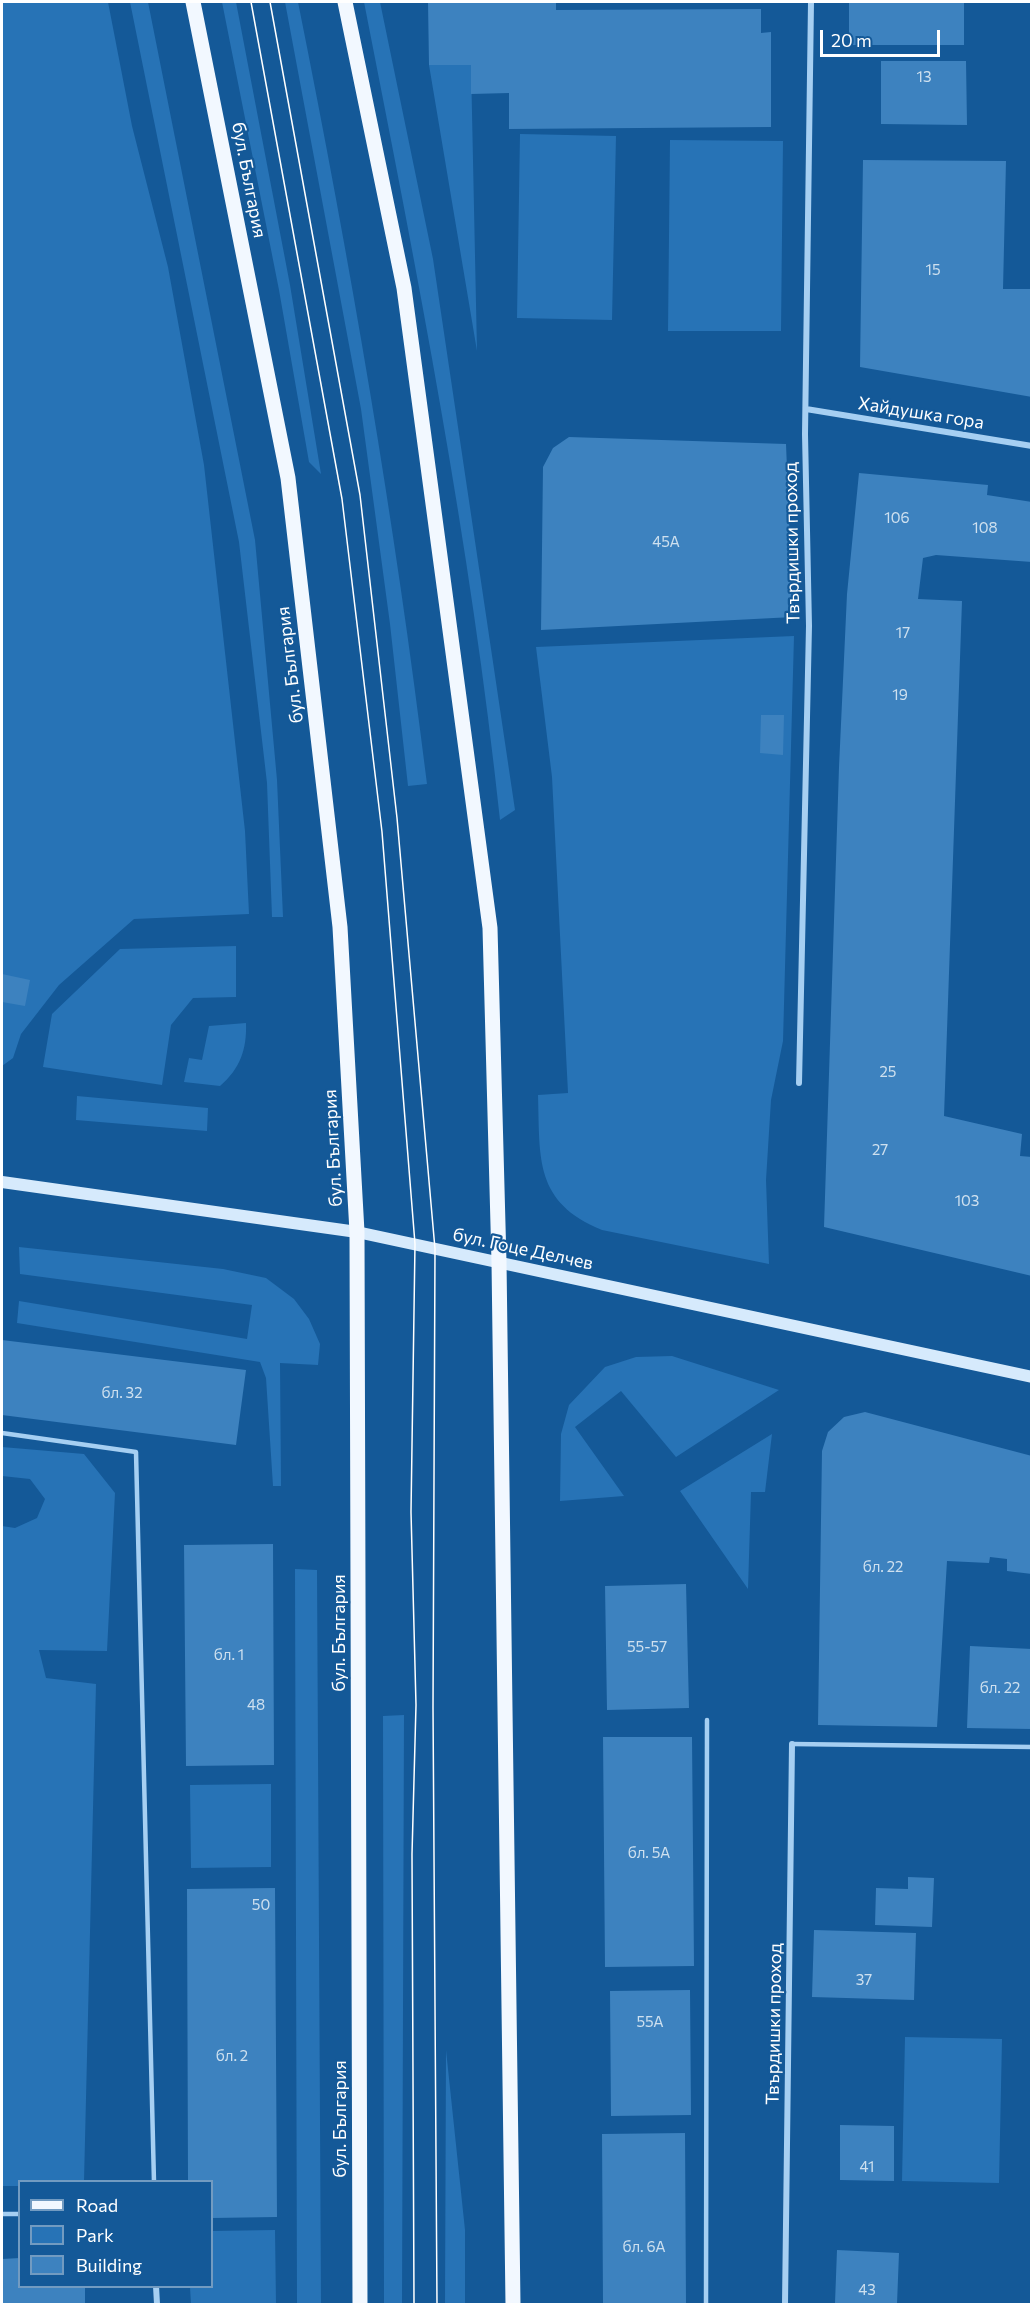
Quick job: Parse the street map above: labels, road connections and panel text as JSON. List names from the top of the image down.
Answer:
{
  "streets": {
    "main road": ["бул. България"],
    "street": ["Хайдушка гора", "Твърдишки проход", "бул. Гоце Делчев"]
  },
  "crossings": [
    ["бул. България", "бул. Гоце Делчев"],
    ["Хайдушка гора", "Твърдишки проход"]
  ],
  "house_numbers": [
    "13",
    "15",
    "106",
    "108",
    "45A",
    "17",
    "19",
    "25",
    "27",
    "103",
    "бл. 32",
    "бл. 22",
    "55-57",
    "бл. 1",
    "бл. 22",
    "48",
    "бл. 5А",
    "50",
    "37",
    "55А",
    "бл. 2",
    "41",
    "бл. 6А",
    "43"
  ],
  "legend": ["Road", "Park", "Building"],
  "scale_bar": "20 m"
}
